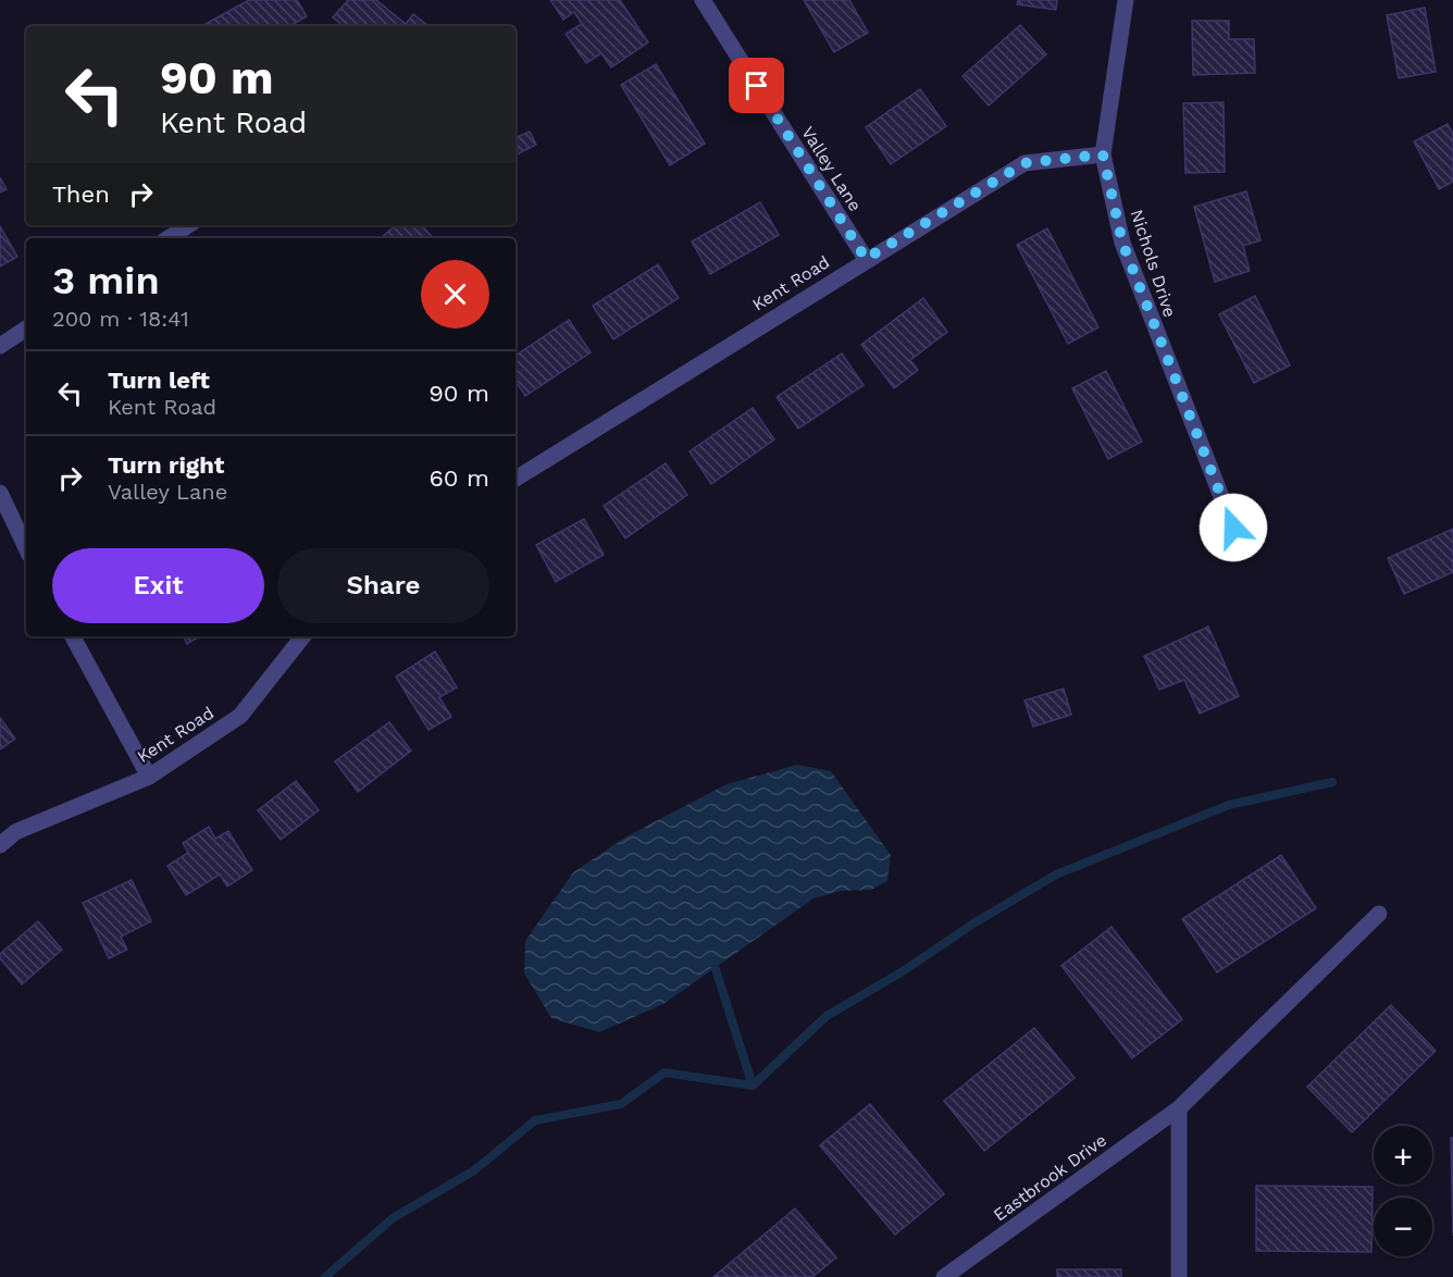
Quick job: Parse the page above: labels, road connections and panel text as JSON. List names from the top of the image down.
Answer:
{
  "streets": {
    "street": [
      "Valley Lane",
      "Nichols Drive",
      "Kent Road",
      "Eastbrook Drive"
    ]
  },
  "crossings": [
    ["Valley Lane", "Kent Road"],
    ["Nichols Drive", "Kent Road"]
  ],
  "page": {
    "turn": ["90 m", "Kent Road"],
    "then": "Then",
    "heading": ["3 min", "200 m · 18:41"],
    "list": [
      {
        "name": "Turn left",
        "note": "Kent Road",
        "value": "90 m"
      },
      {
        "name": "Turn right",
        "note": "Valley Lane",
        "value": "60 m"
      }
    ],
    "buttons": ["Exit", "Share"],
    "map_buttons": ["+", "−"]
  }
}
